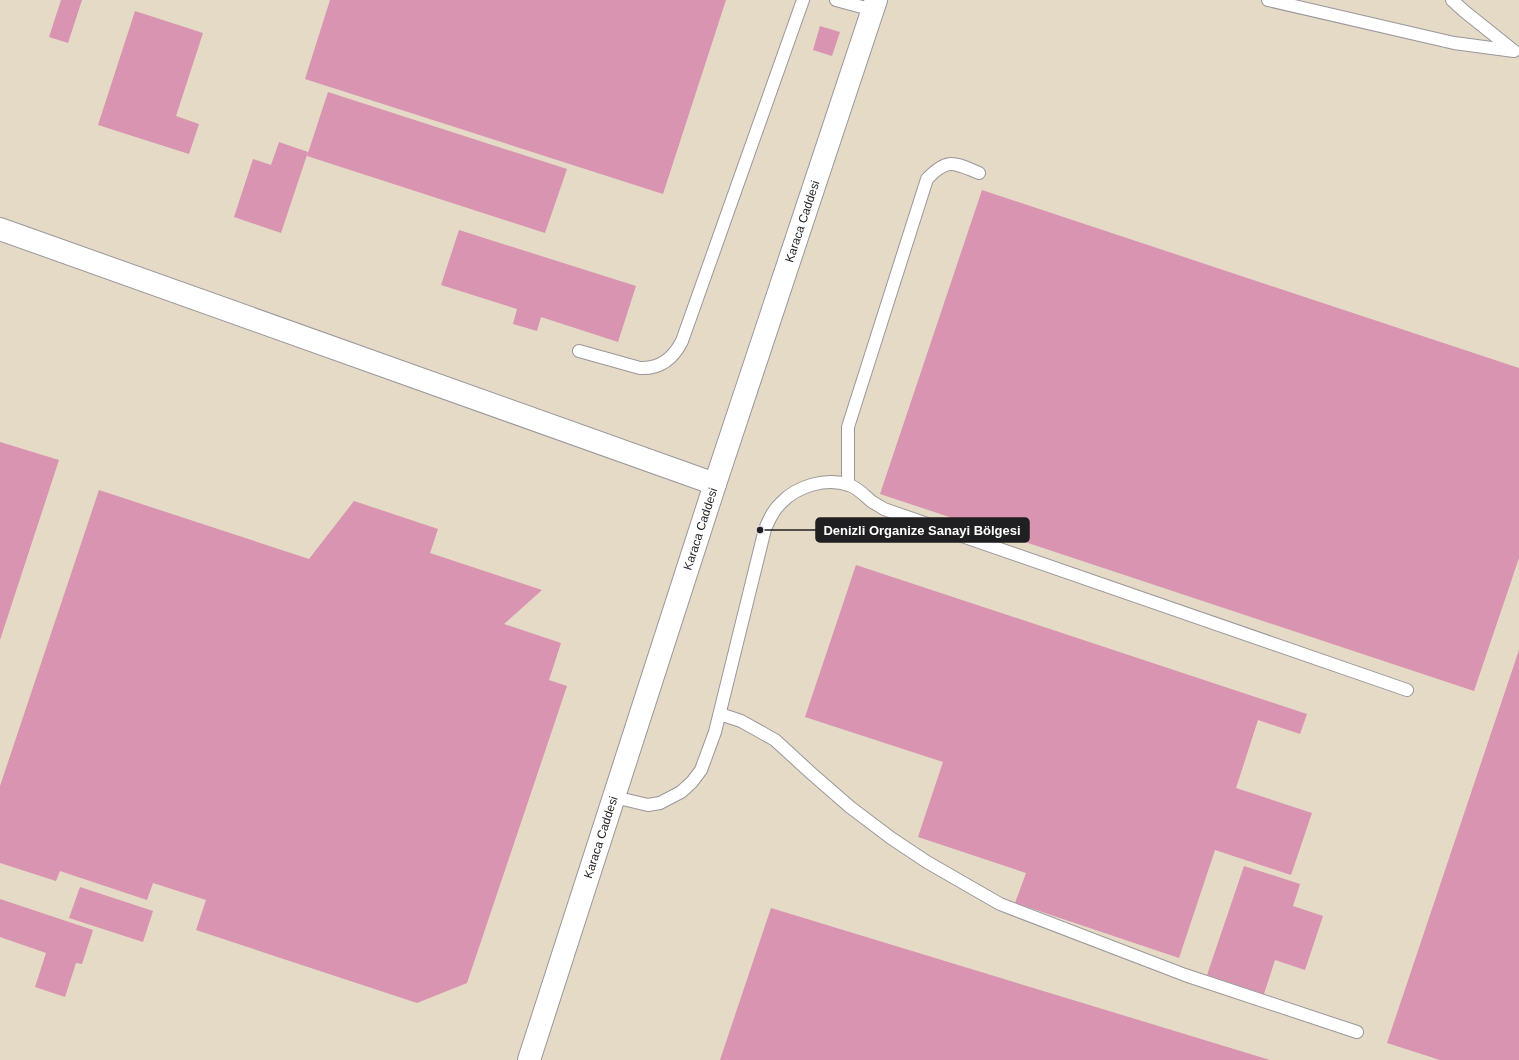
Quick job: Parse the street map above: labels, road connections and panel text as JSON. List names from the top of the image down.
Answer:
{
  "streets": {
    "street": ["Karaca Caddesi"]
  },
  "places": ["Denizli Organize Sanayi Bölgesi"]
}
